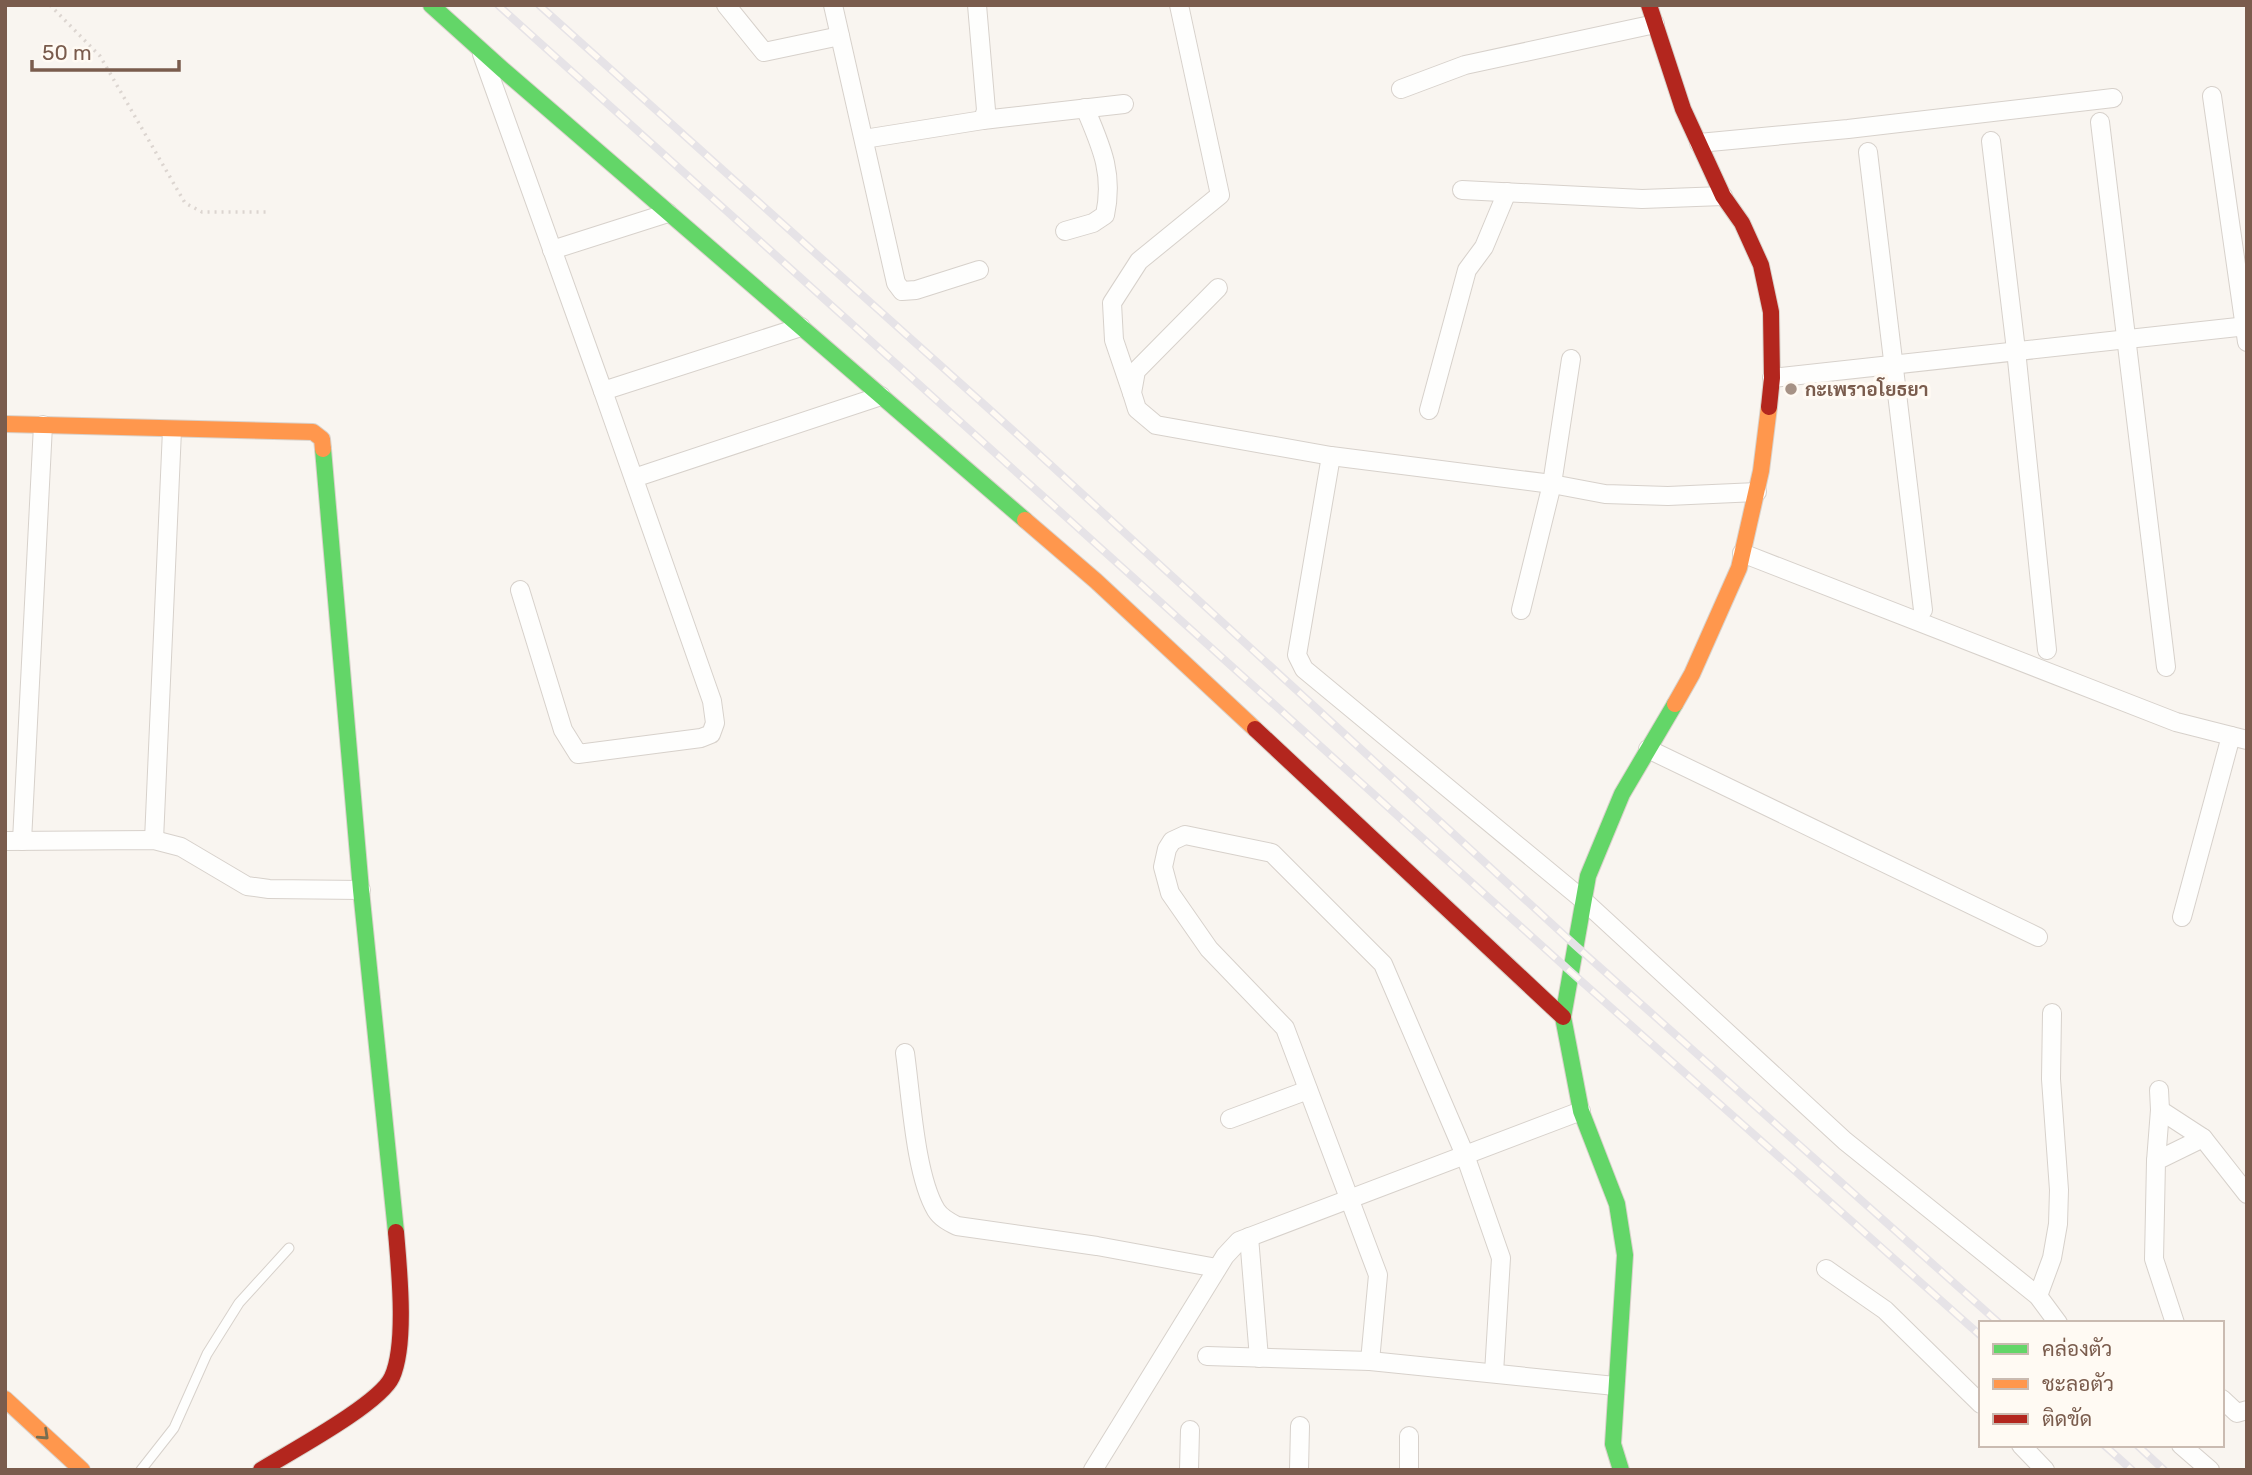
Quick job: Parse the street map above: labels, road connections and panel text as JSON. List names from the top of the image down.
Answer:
{
  "places": ["กะเพราอโยธยา"],
  "legend": ["คล่องตัว", "ชะลอตัว", "ติดขัด"],
  "scale_bar": "50 m"
}
